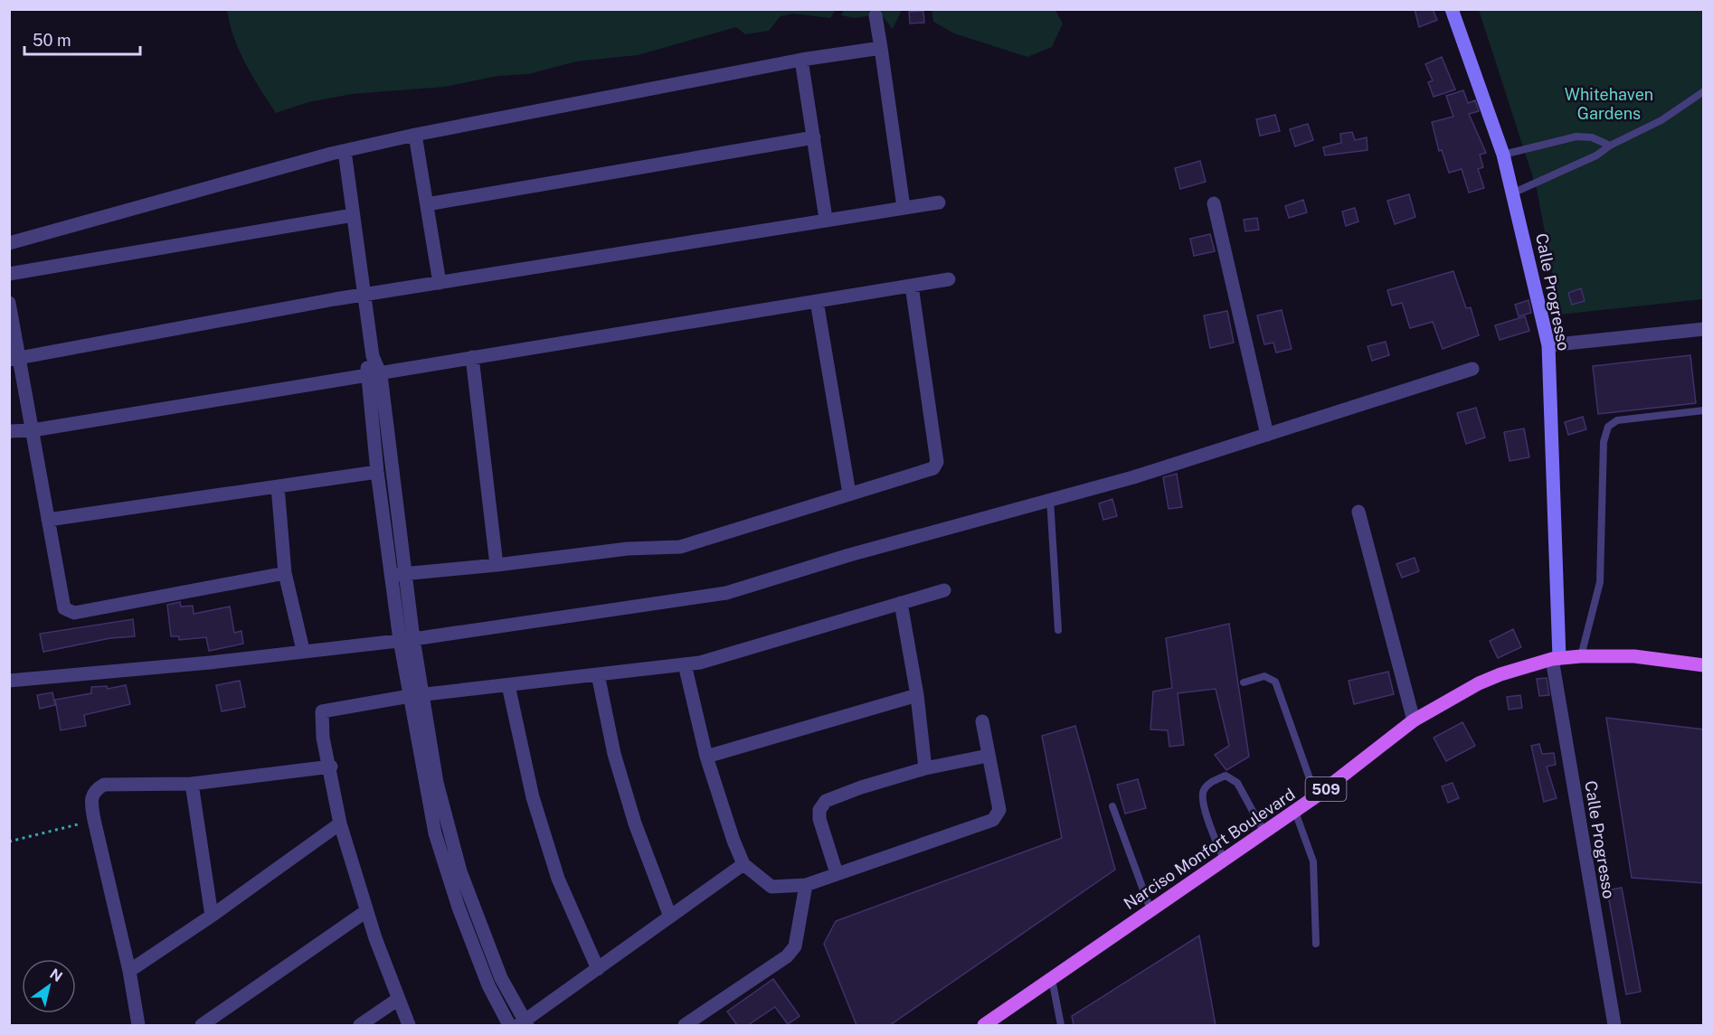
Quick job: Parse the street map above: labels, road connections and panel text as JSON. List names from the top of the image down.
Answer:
{
  "streets": {
    "main road": ["Calle Progresso", "509", "Narciso Monfort Boulevard"]
  },
  "crossings": [
    ["Calle Progresso", "Narciso Monfort Boulevard"]
  ],
  "parks": ["Whitehaven Gardens"],
  "scale_bar": "50 m",
  "north": "top right"
}
